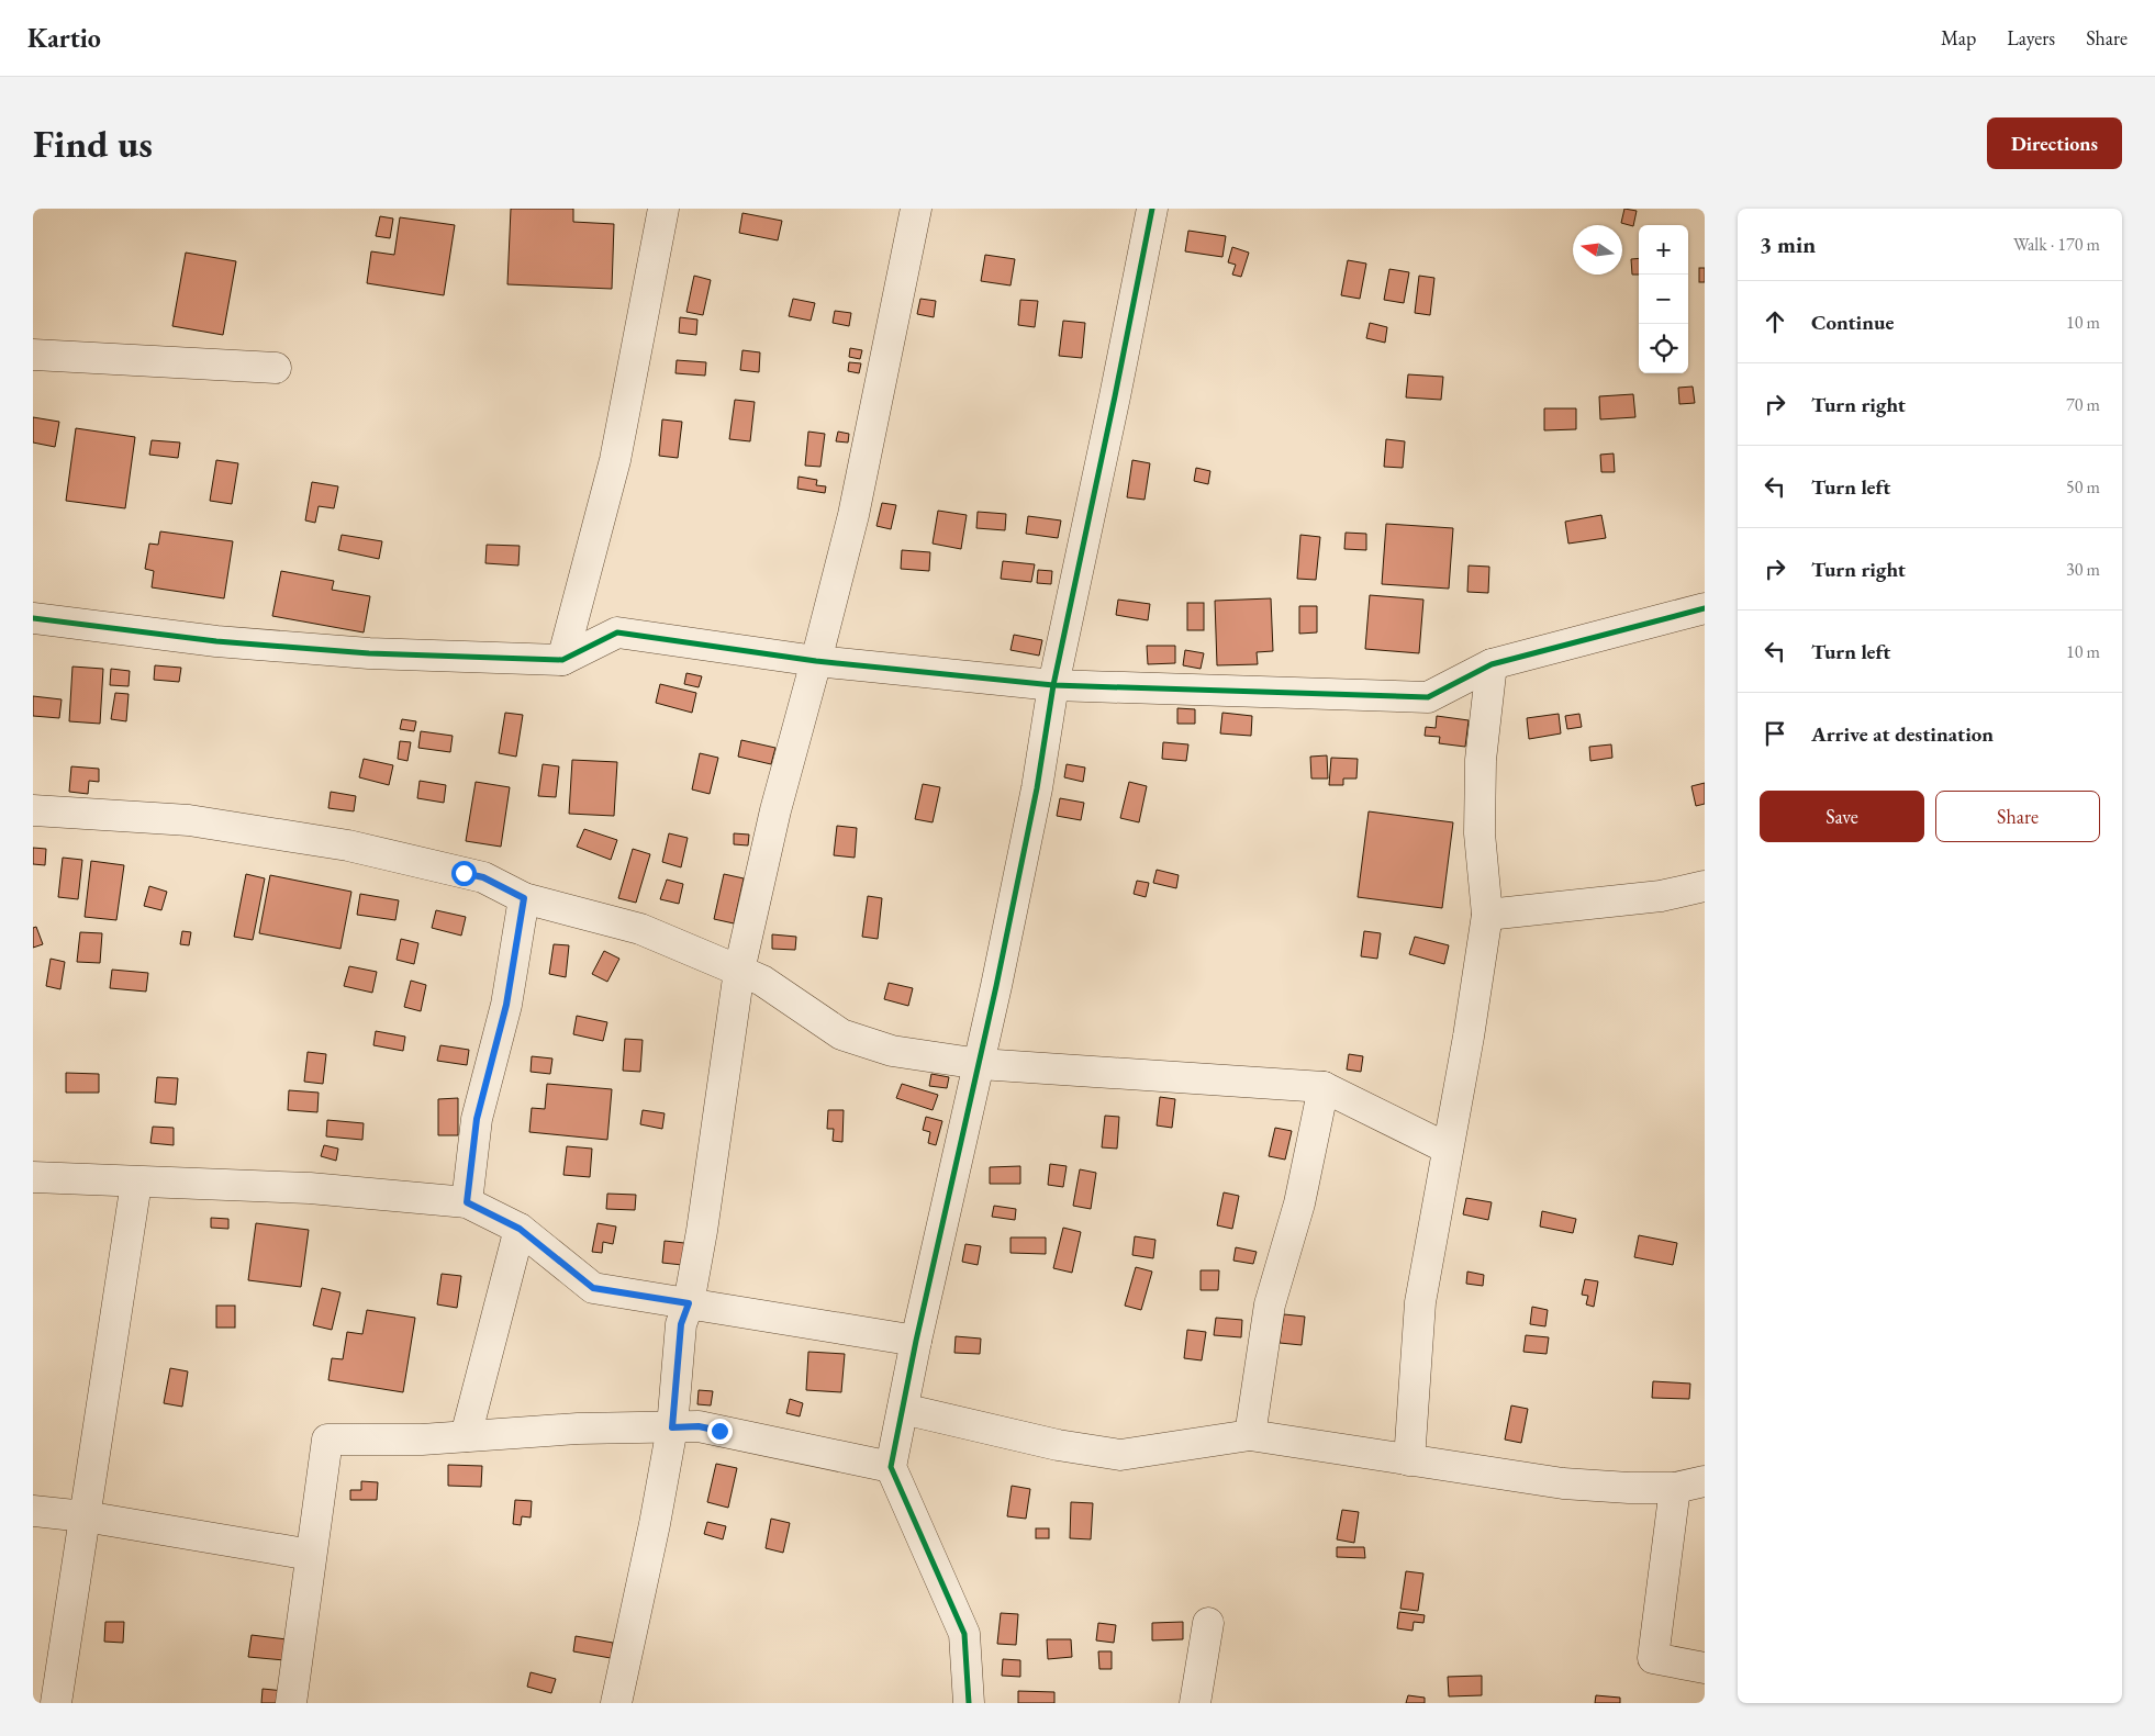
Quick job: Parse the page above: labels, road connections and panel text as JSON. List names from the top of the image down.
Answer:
{
  "north": "left",
  "page": {
    "header": "Kartio",
    "nav": ["Map", "Layers", "Share"],
    "buttons": [
      "Directions",
      ["Save", "Share"]
    ],
    "title": "Find us",
    "heading": ["3 min", "Walk · 170 m"],
    "map_buttons": ["+", "−"],
    "list": [
      ["Continue", "10 m"],
      ["Turn right", "70 m"],
      ["Turn left", "50 m"],
      ["Turn right", "30 m"],
      ["Turn left", "10 m"],
      "Arrive at destination"
    ]
  }
}
